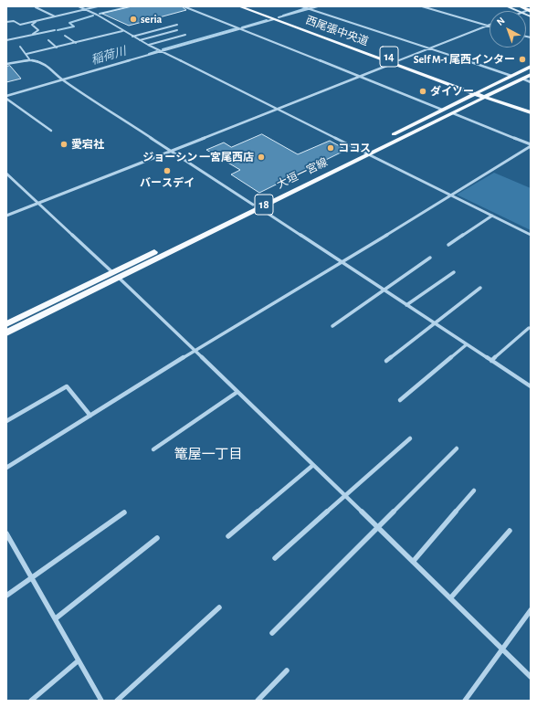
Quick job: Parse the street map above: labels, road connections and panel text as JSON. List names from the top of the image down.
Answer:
{
  "streets": {
    "main road": [
      "西尾張中央道",
      "14",
      "大垣一宮線",
      "18"
    ]
  },
  "crossings": [
    ["西尾張中央道", "大垣一宮線"]
  ],
  "districts": ["篭屋一丁目"],
  "water": ["稲荷川"],
  "places": [
    "seria",
    "Self M-1 尾西インター",
    "ダイソー",
    "愛宕社",
    "ココス",
    "ジョーシン 一宮尾西店",
    "バースデイ"
  ],
  "north": "top left"
}
